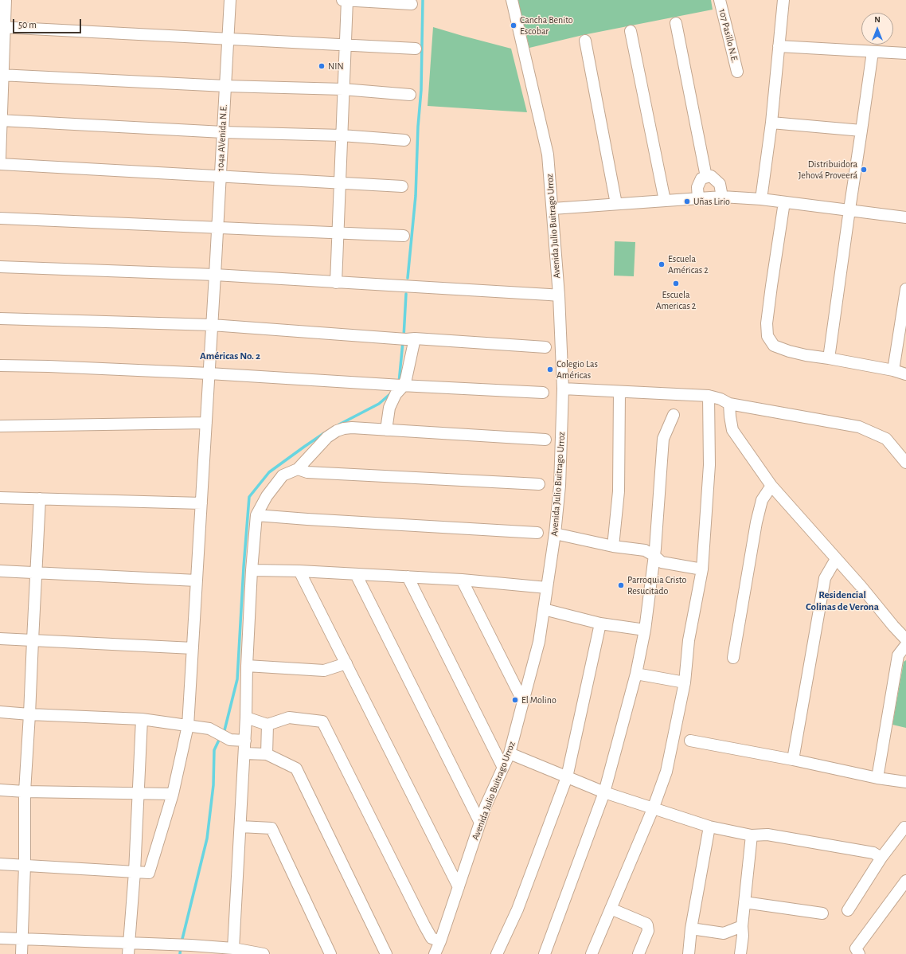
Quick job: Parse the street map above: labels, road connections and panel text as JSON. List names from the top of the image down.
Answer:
{
  "streets": {
    "street": ["107 Pasillo N.E.", "104a AVenida N.E.", "Avenida Julio Buitrago Urroz"]
  },
  "districts": ["Américas No. 2", "Residencial Colinas de Verona"],
  "places": [
    "Cancha Benito Escobar",
    "NIN",
    "Distribuidora Jehová Proveerá",
    "Uñas Lirio",
    "Escuela Américas 2",
    "Escuela Americas 2",
    "Colegio Las Américas",
    "Parroquia Cristo Resucitado",
    "El Molino"
  ],
  "scale_bar": "50 m",
  "north": "top"
}
